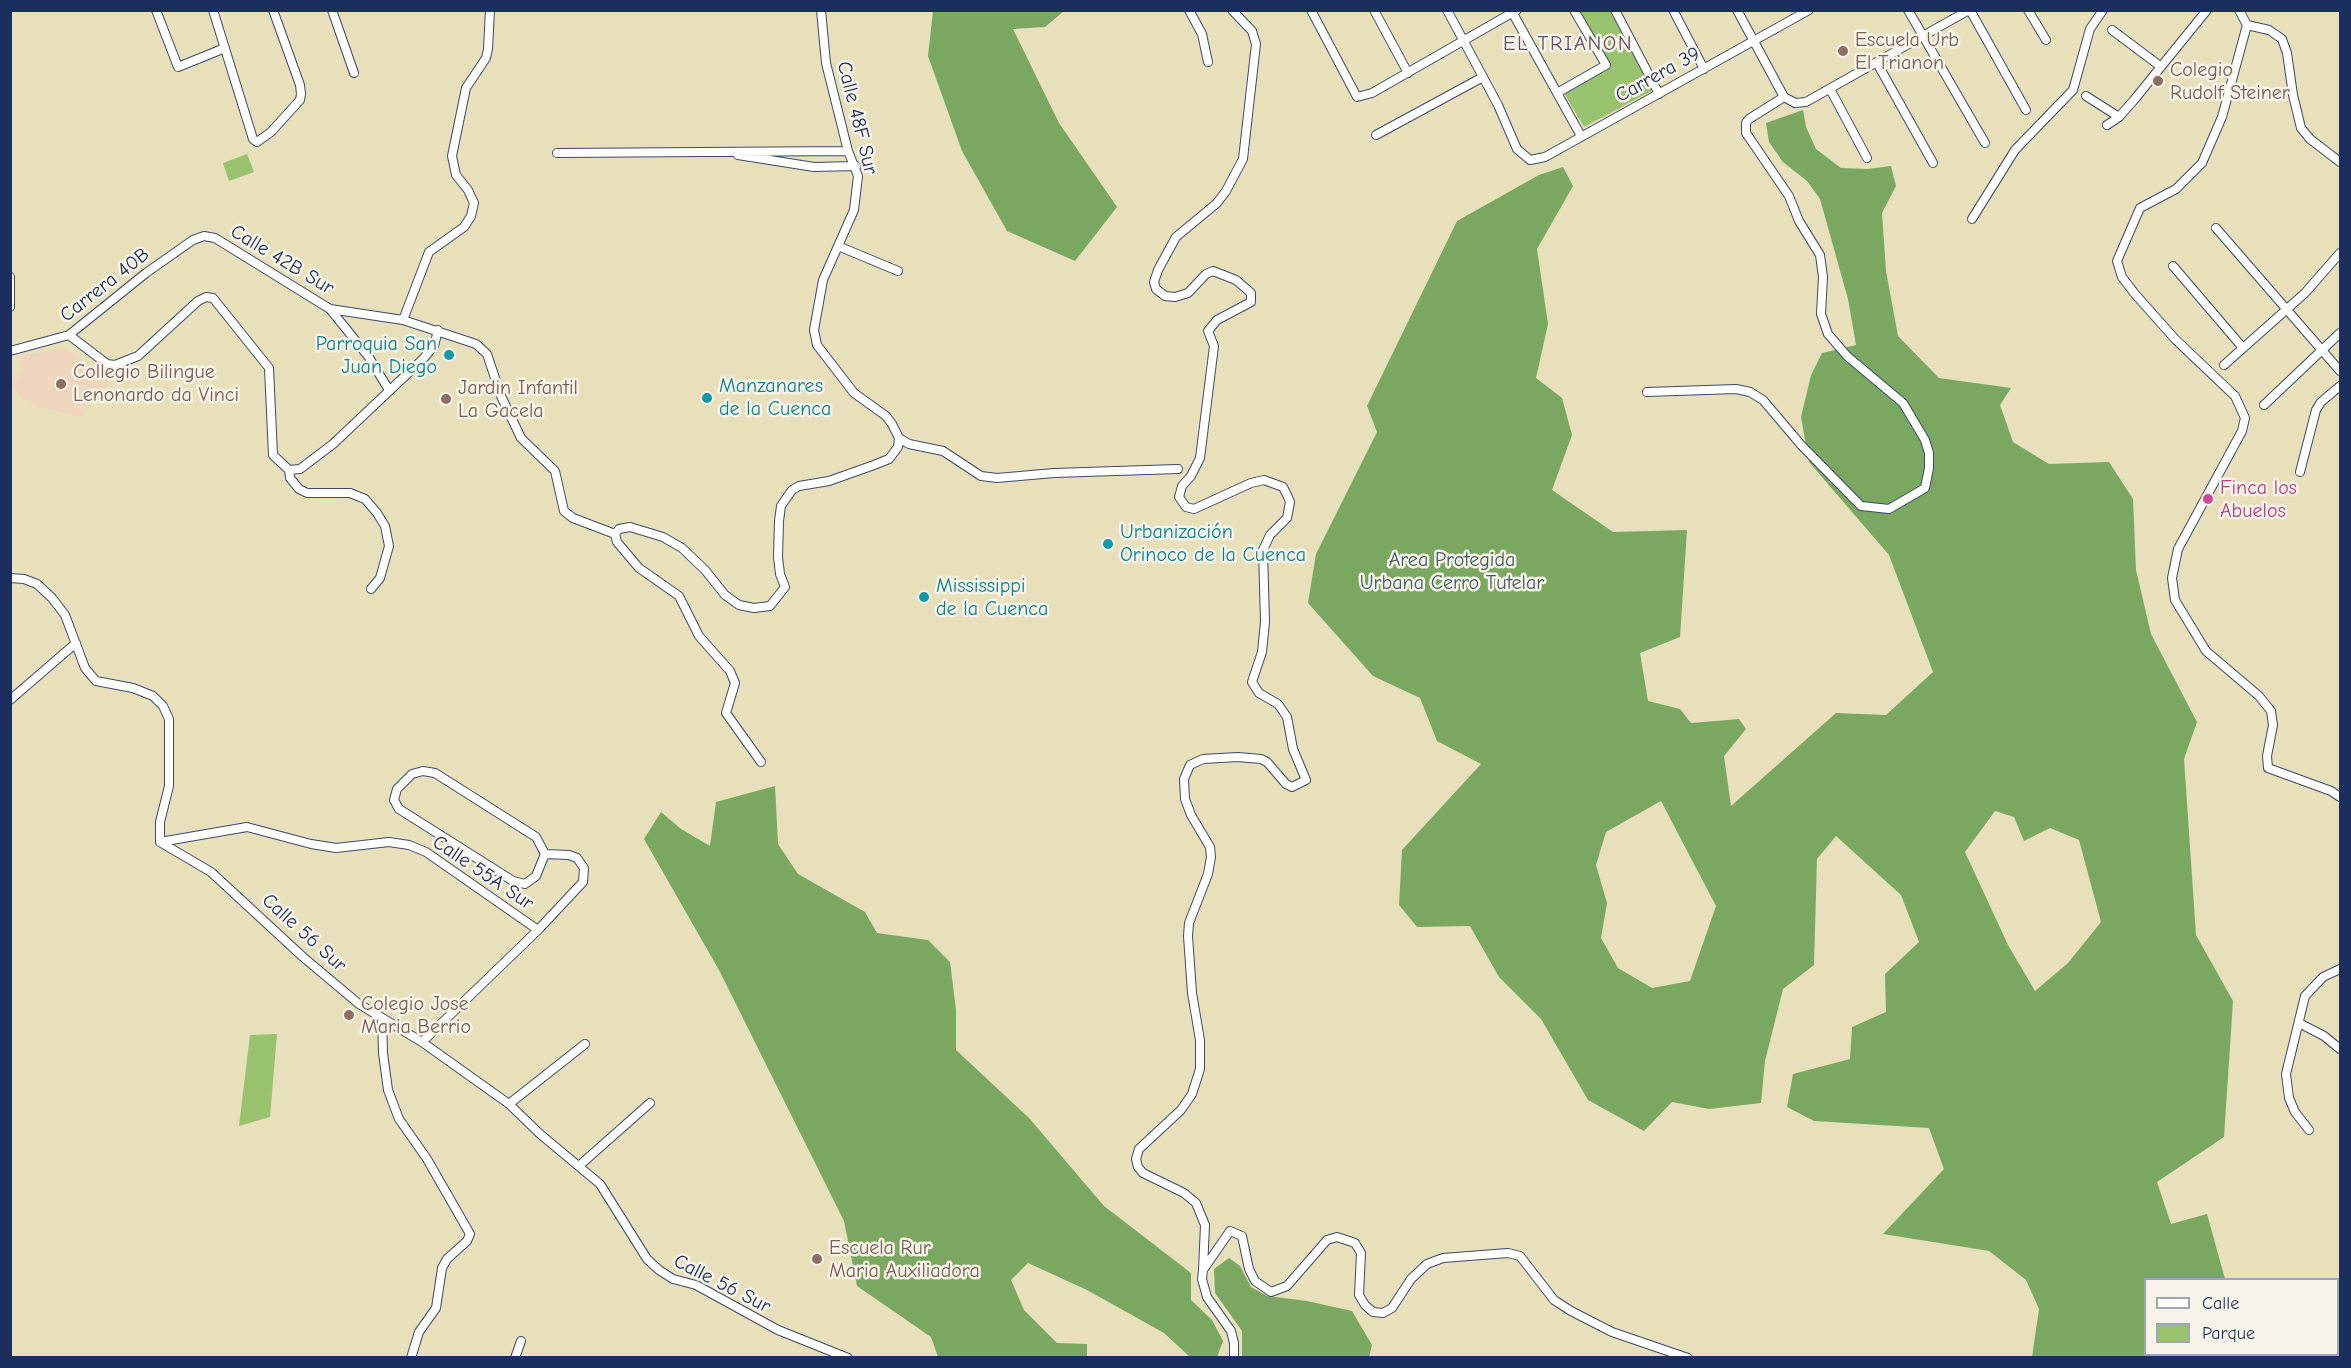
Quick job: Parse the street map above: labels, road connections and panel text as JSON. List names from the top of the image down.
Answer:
{
  "streets": {
    "street": [
      "Carrera 39",
      "Calle 48F Sur",
      "Calle 42B Sur",
      "Carrera 40B",
      "Calle 55A Sur",
      "Calle 56 Sur"
    ]
  },
  "crossings": [
    ["Calle 42B Sur", "Carrera 40B"],
    ["Calle 55A Sur", "Calle 56 Sur"]
  ],
  "districts": ["EL TRIANON"],
  "parks": ["Area Protegida Urbana Cerro Tutelar"],
  "places": [
    "Escuela Urb El Trianon",
    "Colegio Rudolf Steiner",
    "Parroquia San Juan Diego",
    "Collegio Bilingue Lenonardo da Vinci",
    "Manzanares de la Cuenca",
    "Jardin Infantil La Gacela",
    "Finca los Abuelos",
    "Urbanización Orinoco de la Cuenca",
    "Mississippi de la Cuenca",
    "Colegio Jose Maria Berrio",
    "Escuela Rur Maria Auxiliadora"
  ],
  "legend": ["Calle", "Parque"]
}
